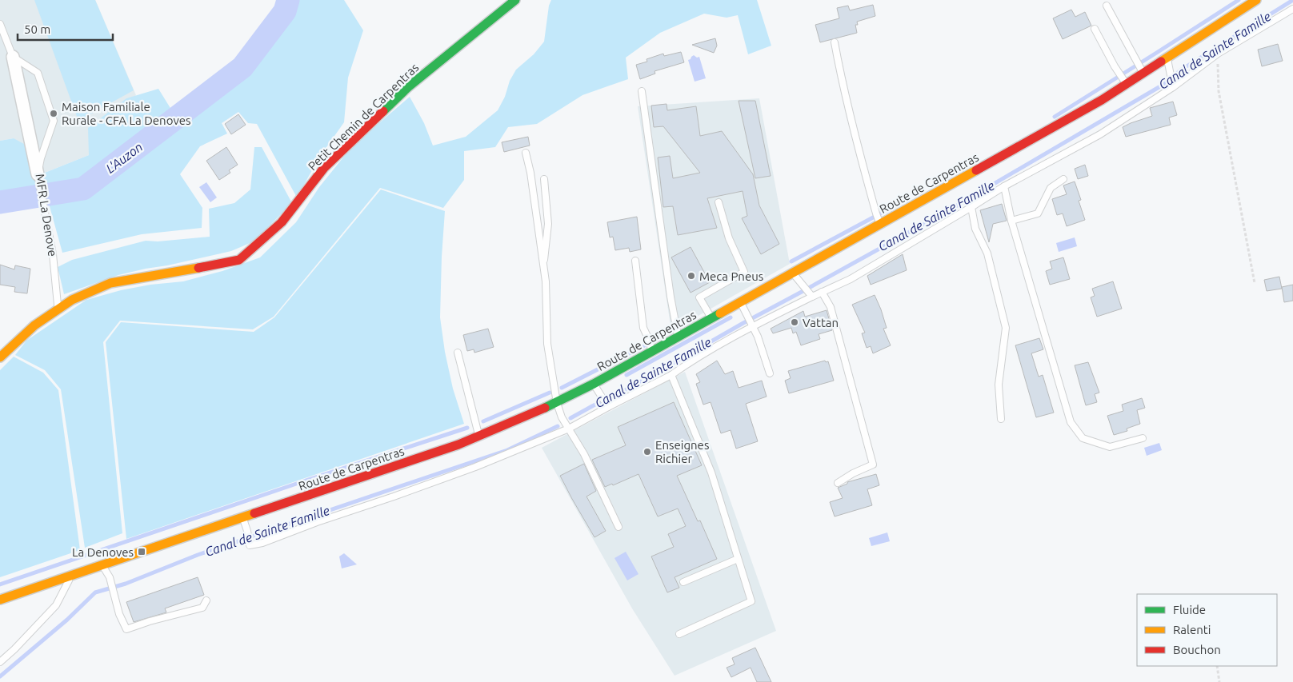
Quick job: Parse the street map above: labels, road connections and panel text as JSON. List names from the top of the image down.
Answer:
{
  "streets": {
    "main road": ["Petit Chemin de Carpentras", "Route de Carpentras"],
    "lane": ["MFR La Denove"]
  },
  "water": ["Canal de Sainte Famille", "L'Auzon"],
  "places": {
    "other": [
      "Maison Familiale Rurale - CFA La Denoves",
      "Meca Pneus",
      "Vattan",
      "Enseignes Richier"
    ],
    "transit": ["La Denoves"]
  },
  "legend": ["Fluide", "Ralenti", "Bouchon"],
  "scale_bar": "50 m"
}
